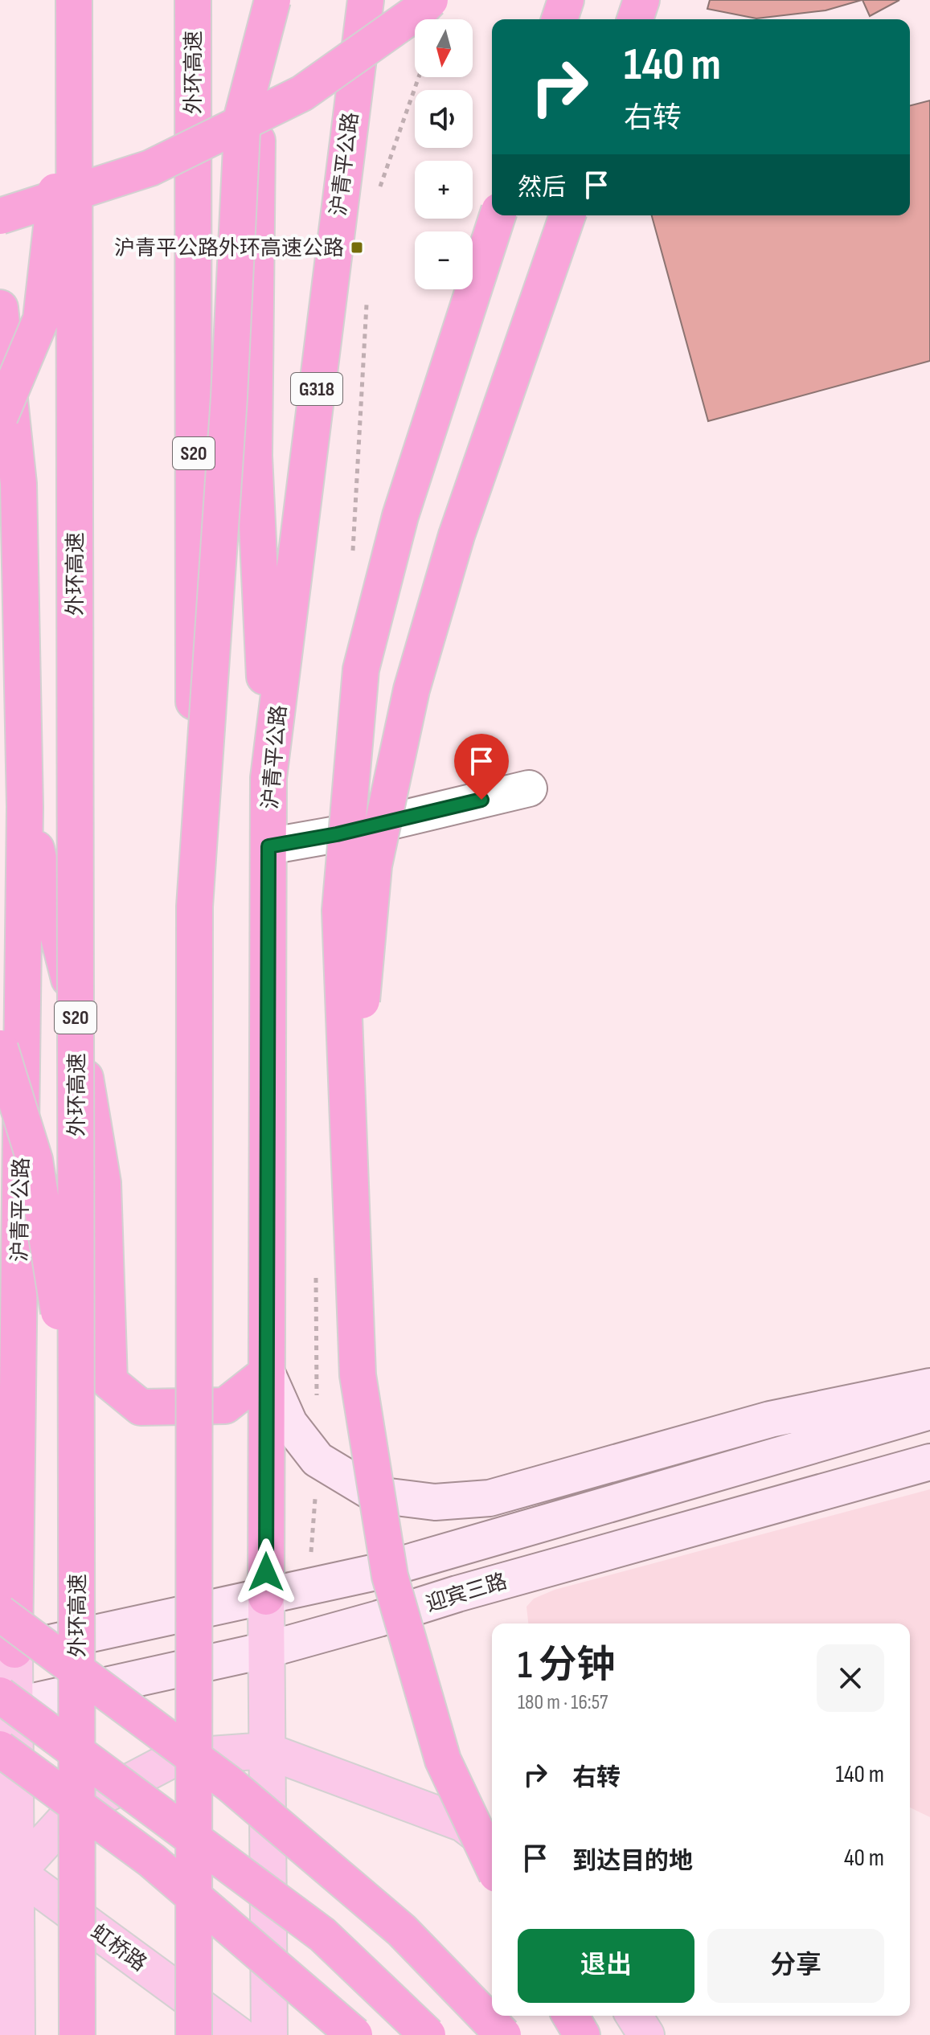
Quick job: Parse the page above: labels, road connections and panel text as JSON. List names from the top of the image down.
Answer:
{
  "streets": {
    "highway": [
      "外环高速",
      "沪青平公路",
      "G318",
      "S20"
    ],
    "main road": ["迎宾三路", "虹桥路"]
  },
  "crossings": [
    ["沪青平公路", "迎宾三路"]
  ],
  "places": {
    "transit": ["沪青平公路外环高速公路"]
  },
  "north": "bottom",
  "page": {
    "map_buttons": ["+", "−"],
    "turn": ["140 m", "右转"],
    "then": "然后",
    "heading": ["1 分钟", "180 m · 16:57"],
    "list": [
      {
        "name": "右转",
        "value": "140 m"
      },
      {
        "name": "到达目的地",
        "value": "40 m"
      }
    ],
    "buttons": ["退出", "分享"]
  }
}
